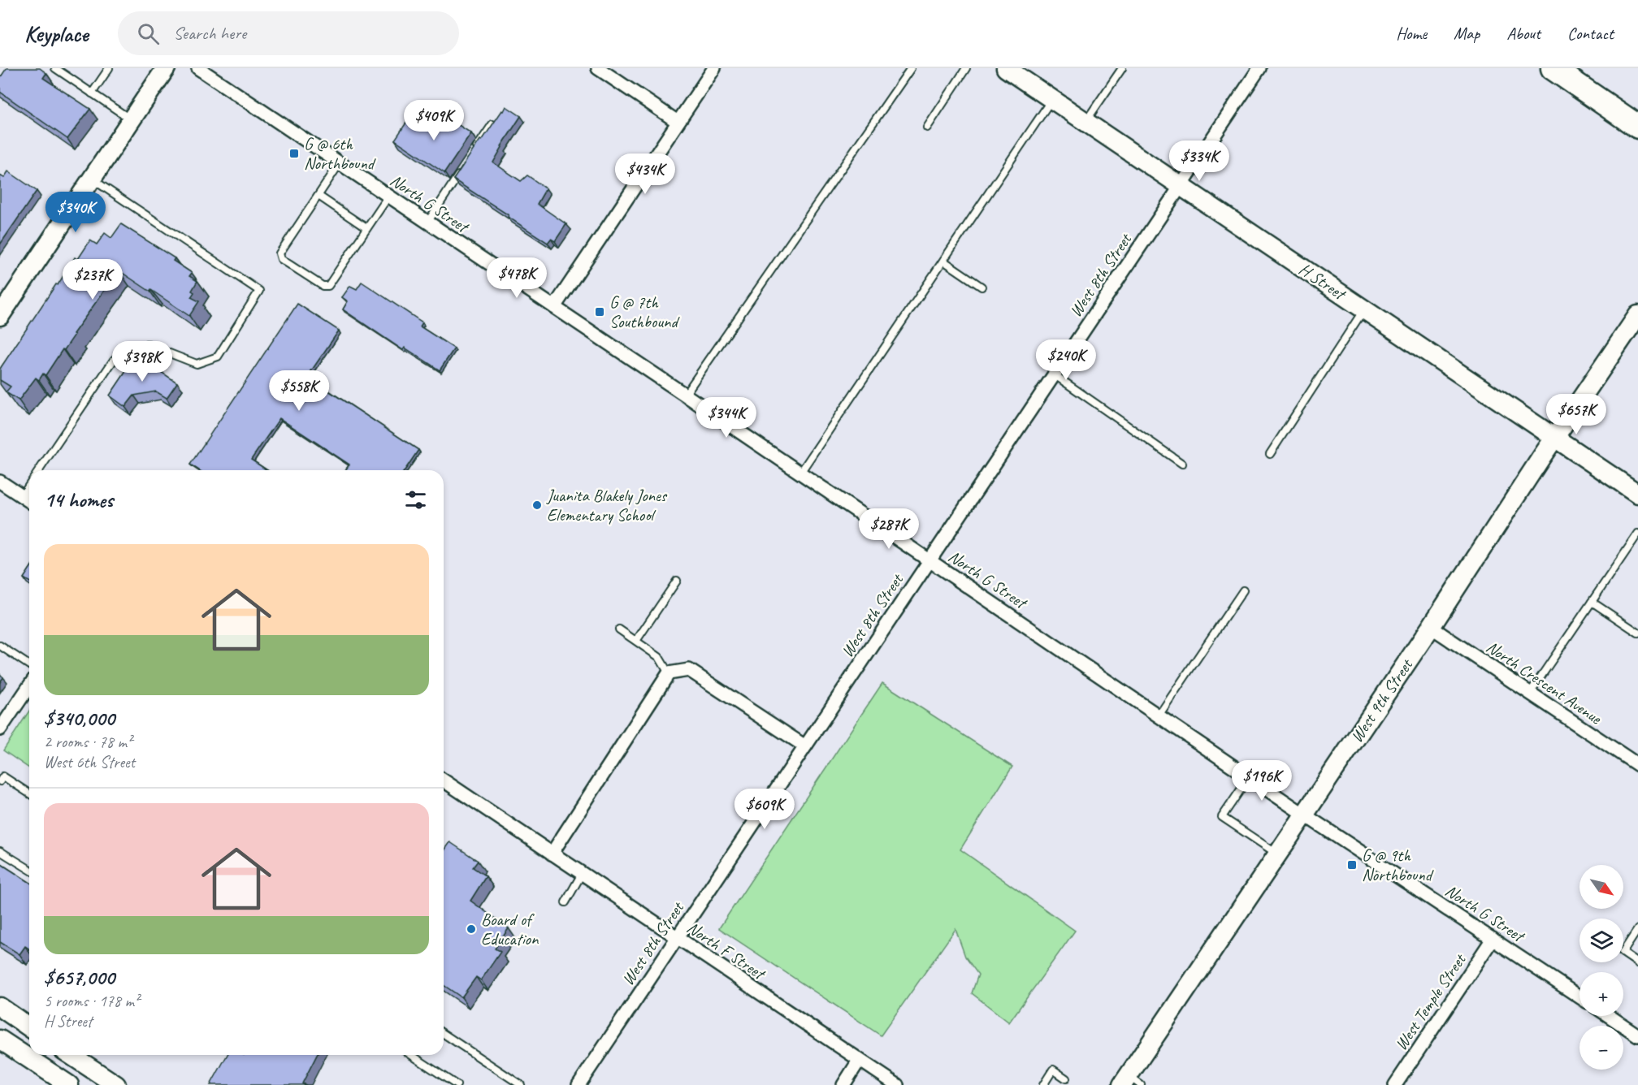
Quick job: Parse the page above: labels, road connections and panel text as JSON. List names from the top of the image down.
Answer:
{
  "streets": {
    "street": [
      "North G Street",
      "West 8th Street",
      "H Street",
      "North Crescent Avenue",
      "West 9th Street",
      "North F Street",
      "West Temple Street"
    ]
  },
  "crossings": [
    ["North G Street", "West 8th Street"],
    ["North G Street", "West 9th Street"],
    ["North G Street", "West Temple Street"],
    ["West 8th Street", "H Street"],
    ["West 8th Street", "North F Street"],
    ["H Street", "West 9th Street"],
    ["North Crescent Avenue", "West 9th Street"]
  ],
  "places": {
    "transit": ["G @ 6th Northbound", "G @ 7th Southbound", "G @ 9th Northbound"],
    "other": ["Juanita Blakely Jones Elementary School", "Board of Education"]
  },
  "north": "bottom right",
  "page": {
    "header": "Keyplace",
    "search": "Search here",
    "nav": [
      "Home",
      "Map",
      "About",
      "Contact"
    ],
    "price": [
      "$409K",
      "$334K",
      "$434K",
      "$340K",
      "$478K",
      "$237K",
      "$240K",
      "$398K",
      "$558K",
      "$657K",
      "$344K",
      "$287K",
      "$196K",
      "$609K"
    ],
    "heading": "14 homes",
    "list": [
      {
        "name": "$340,000",
        "note": "2 rooms · 78 m² · West 6th Street"
      },
      {
        "name": "$657,000",
        "note": "5 rooms · 178 m² · H Street"
      }
    ],
    "map_buttons": ["+", "−"]
  }
}
